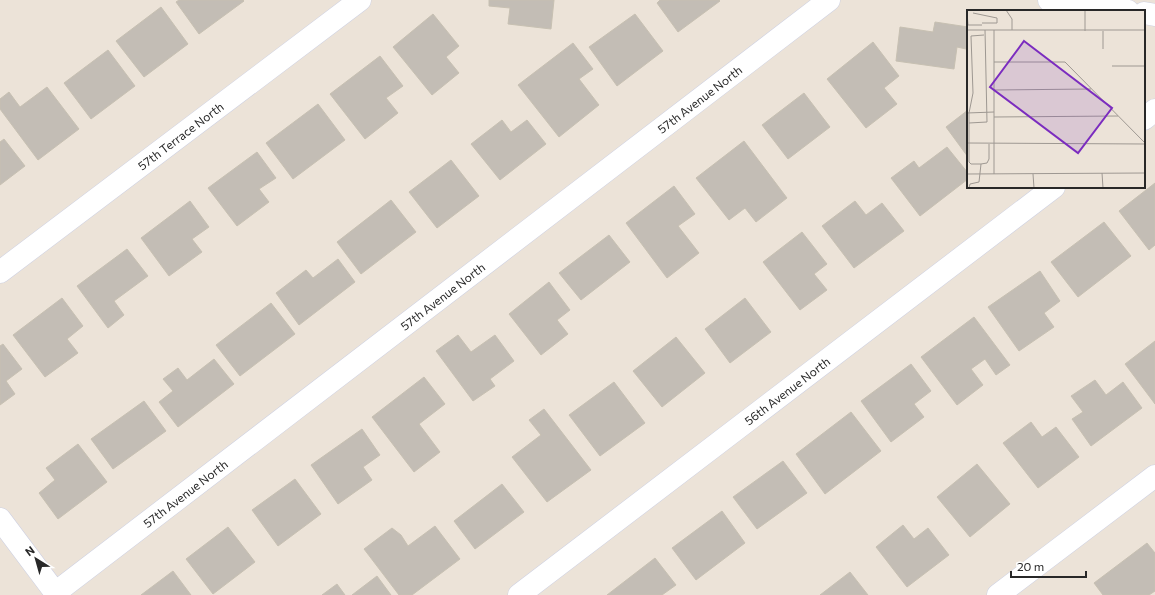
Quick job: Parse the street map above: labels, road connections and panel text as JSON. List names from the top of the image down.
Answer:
{
  "streets": {
    "street": ["57th Avenue North", "57th Terrace North", "56th Avenue North"]
  },
  "scale_bar": "20 m",
  "north": "top left"
}
